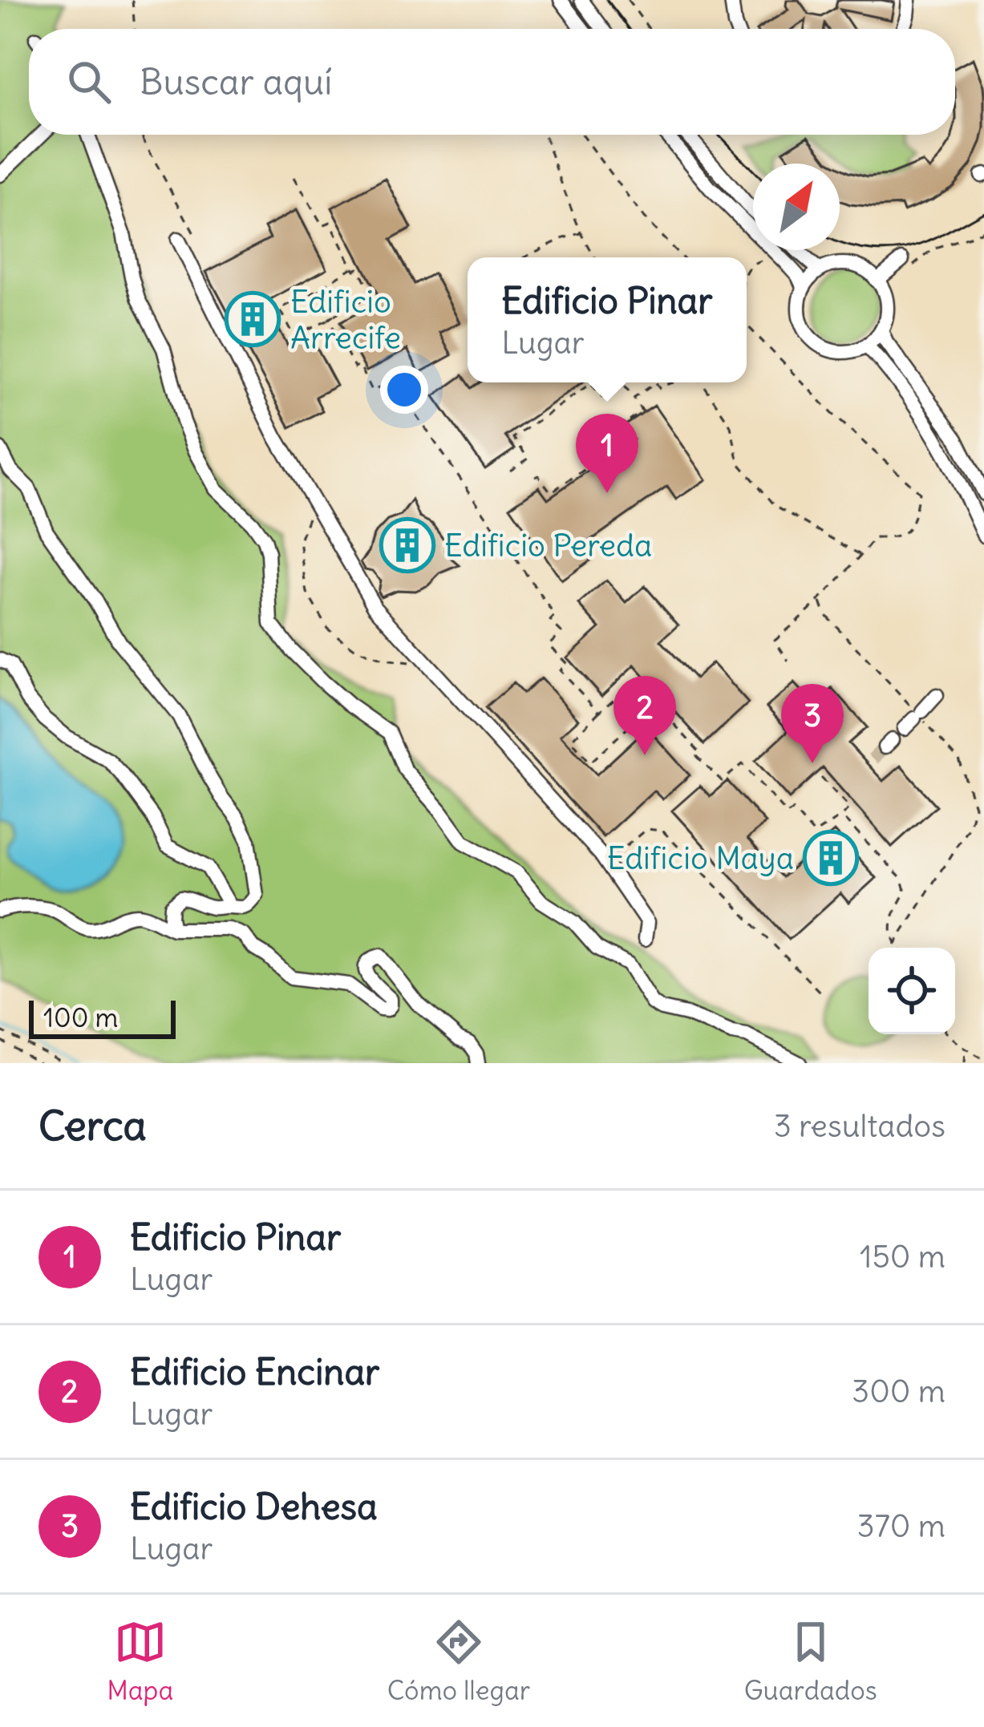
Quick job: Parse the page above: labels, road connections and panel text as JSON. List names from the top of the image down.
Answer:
{
  "places": {
    "building": ["Edificio Arrecife", "Edificio Pereda", "Edificio Maya"]
  },
  "scale_bar": "100 m",
  "north": "top right",
  "page": {
    "search": "Buscar aquí",
    "popup": ["Edificio Pinar", "Lugar"],
    "pins": ["1", "2", "3"],
    "scale": "100 m",
    "heading": ["Cerca", "3 resultados"],
    "list": [
      {
        "mark": "1",
        "name": "Edificio Pinar",
        "note": "Lugar",
        "value": "150 m"
      },
      {
        "mark": "2",
        "name": "Edificio Encinar",
        "note": "Lugar",
        "value": "300 m"
      },
      {
        "mark": "3",
        "name": "Edificio Dehesa",
        "note": "Lugar",
        "value": "370 m"
      }
    ],
    "nav": ["Mapa", "Cómo llegar", "Guardados"]
  }
}
